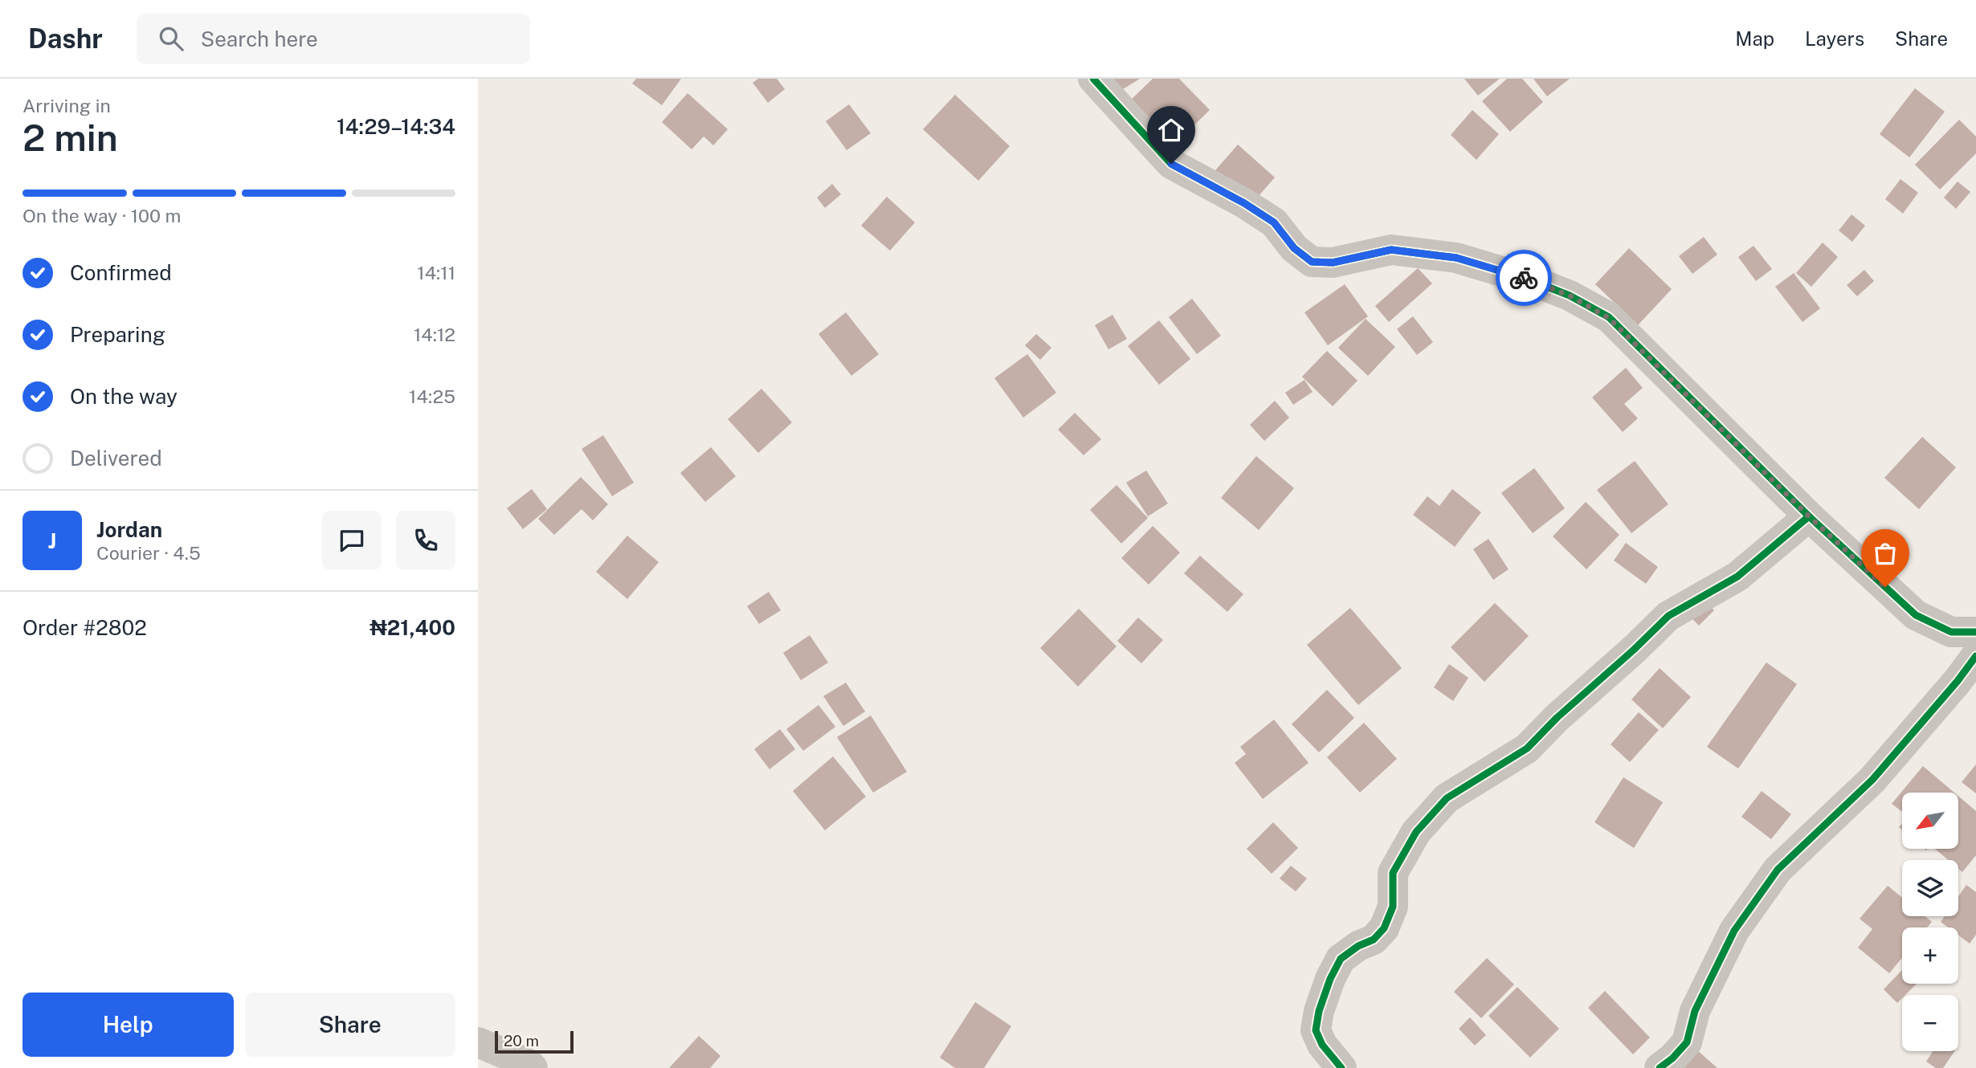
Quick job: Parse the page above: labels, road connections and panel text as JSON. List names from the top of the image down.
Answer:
{
  "scale_bar": "20 m",
  "north": "bottom left",
  "page": {
    "header": "Dashr",
    "search": "Search here",
    "nav": ["Map", "Layers", "Share"],
    "heading": ["2 min", "Arriving in", "14:29–14:34"],
    "panel": [
      "Jordan",
      "Courier · 4.5",
      "Order #2802",
      "₦21,400"
    ],
    "bar": "On the way · 100 m",
    "list": [
      ["Confirmed", "14:11"],
      ["Preparing", "14:12"],
      ["On the way", "14:25"],
      "Delivered"
    ],
    "round": "J",
    "map_buttons": ["+", "−"],
    "buttons": ["Help", "Share"],
    "scale": "20 m"
  }
}
